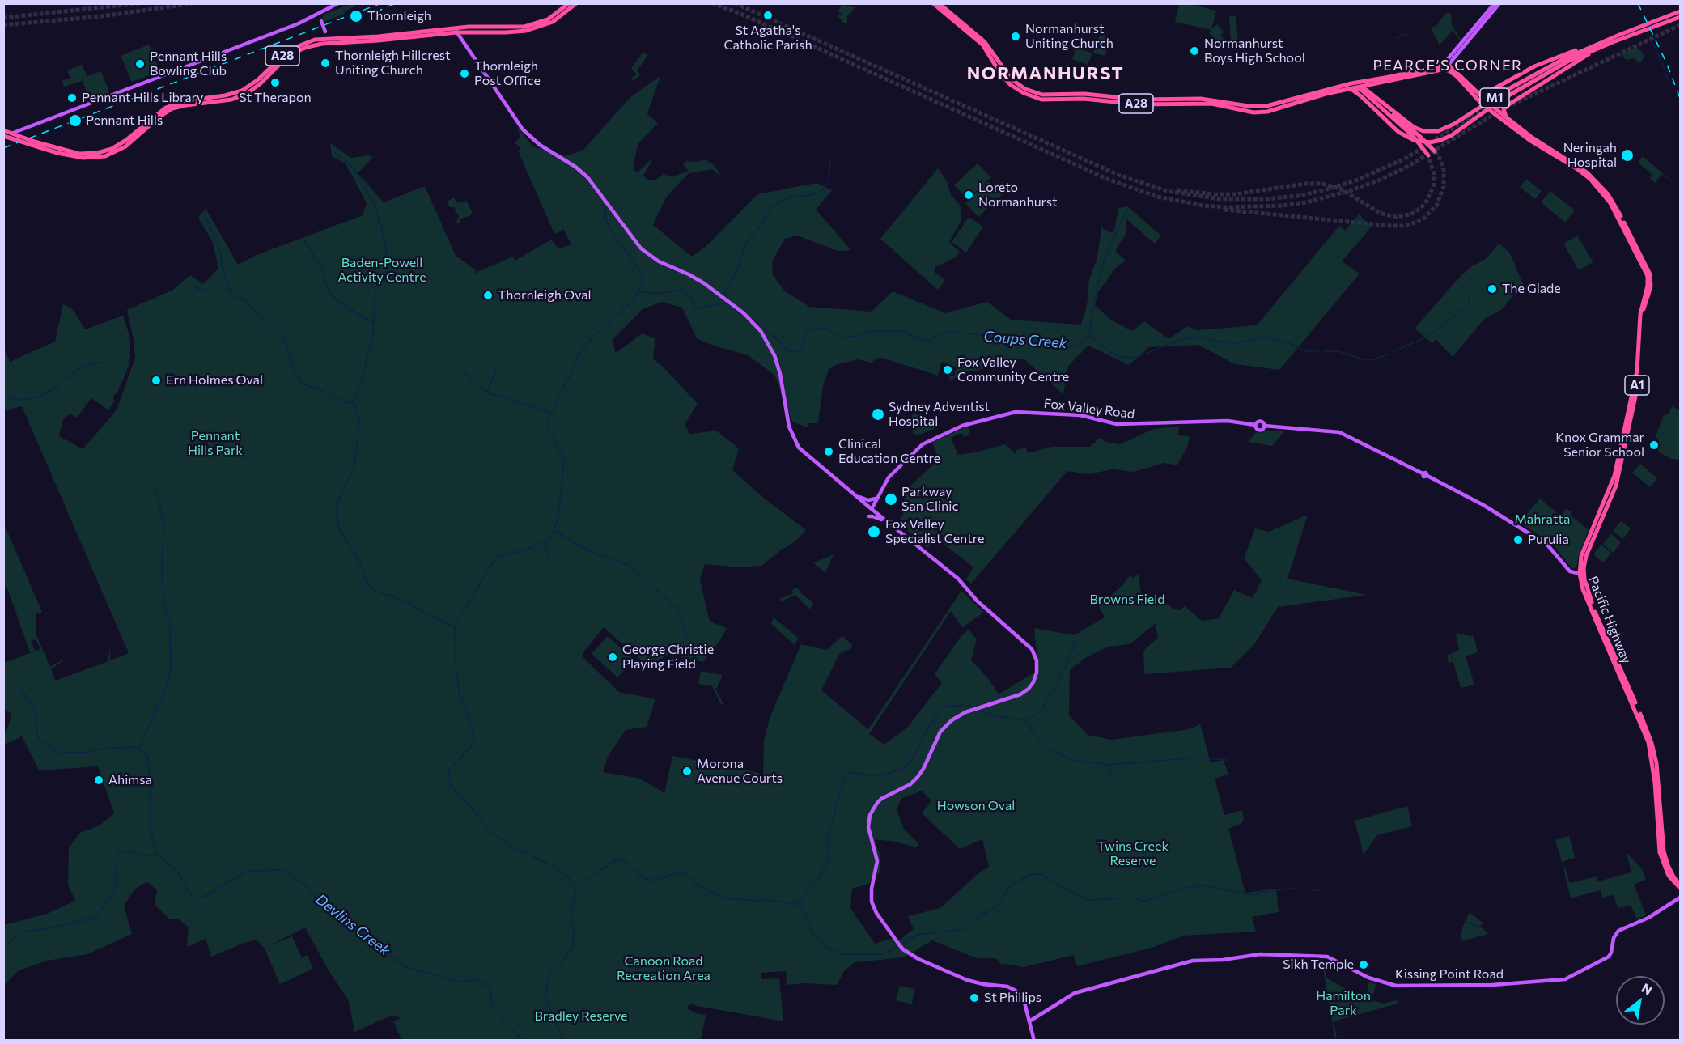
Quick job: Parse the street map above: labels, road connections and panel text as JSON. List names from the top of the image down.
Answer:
{
  "streets": {
    "highway": [
      "A28",
      "M1",
      "A1",
      "Pacific Highway"
    ],
    "main road": ["Fox Valley Road", "Kissing Point Road"]
  },
  "crossings": [
    ["A28", "M1"],
    ["A28", "Pacific Highway"],
    ["M1", "Pacific Highway"],
    ["Fox Valley Road", "Pacific Highway"]
  ],
  "districts": ["PEARCE’S CORNER", "NORMANHURST"],
  "water": ["Coups Creek", "Devlins Creek"],
  "parks": [
    "Baden-Powell Activity Centre",
    "Pennant Hills Park",
    "Mahratta",
    "Browns Field",
    "Howson Oval",
    "Twins Creek Reserve",
    "Canoon Road Recreation Area",
    "Hamilton Park",
    "Bradley Reserve"
  ],
  "places": [
    "St Agatha's Catholic Parish",
    "Thornleigh",
    "Normanhurst Uniting Church",
    "Normanhurst Boys High School",
    "Thornleigh Hillcrest Uniting Church",
    "Pennant Hills Bowling Club",
    "Thornleigh Post Office",
    "St Therapon",
    "Pennant Hills Library",
    "Pennant Hills",
    "Neringah Hospital",
    "Loreto Normanhurst",
    "The Glade",
    "Thornleigh Oval",
    "Fox Valley Community Centre",
    "Ern Holmes Oval",
    "Sydney Adventist Hospital",
    "Knox Grammar Senior School",
    "Clinical Education Centre",
    "Parkway San Clinic",
    "Fox Valley Specialist Centre",
    "Purulia",
    "George Christie Playing Field",
    "Morona Avenue Courts",
    "Ahimsa",
    "Sikh Temple",
    "St Phillips"
  ],
  "north": "top right"
}
